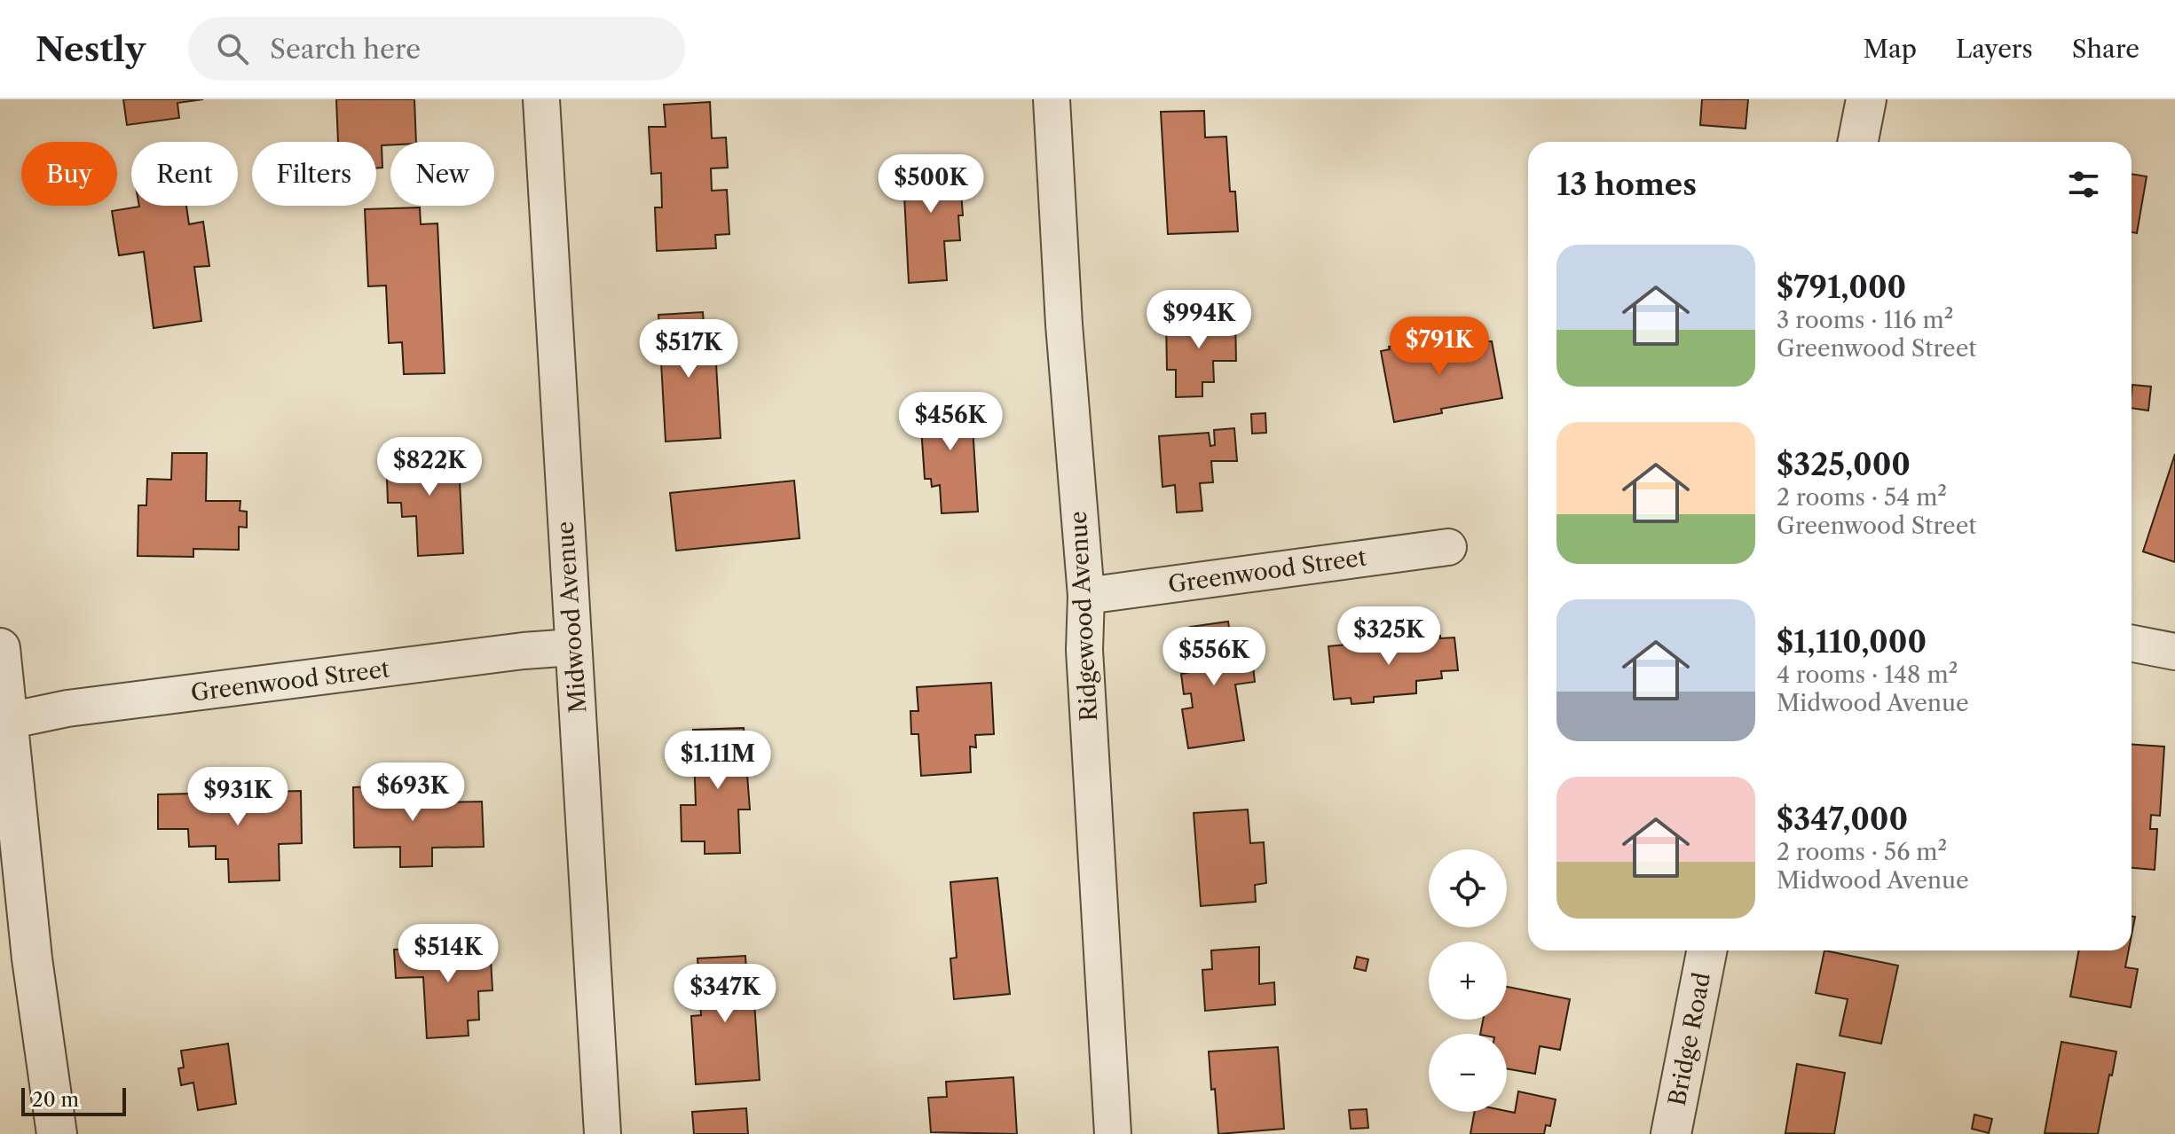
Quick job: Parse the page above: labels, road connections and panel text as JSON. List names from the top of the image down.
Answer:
{
  "streets": {
    "street": [
      "Greenwood Street",
      "Ridgewood Avenue",
      "Midwood Avenue",
      "Bridge Road"
    ]
  },
  "crossings": [
    ["Greenwood Street", "Ridgewood Avenue"],
    ["Greenwood Street", "Midwood Avenue"]
  ],
  "scale_bar": "20 m",
  "page": {
    "header": "Nestly",
    "search": "Search here",
    "nav": ["Map", "Layers", "Share"],
    "chip": [
      "Buy",
      "Rent",
      "Filters",
      "New"
    ],
    "heading": "13 homes",
    "price": [
      "$500K",
      "$994K",
      "$791K",
      "$517K",
      "$456K",
      "$822K",
      "$325K",
      "$556K",
      "$1.11M",
      "$693K",
      "$931K",
      "$514K",
      "$347K"
    ],
    "list": [
      {
        "name": "$791,000",
        "note": "3 rooms · 116 m² · Greenwood Street"
      },
      {
        "name": "$325,000",
        "note": "2 rooms · 54 m² · Greenwood Street"
      },
      {
        "name": "$1,110,000",
        "note": "4 rooms · 148 m² · Midwood Avenue"
      },
      {
        "name": "$347,000",
        "note": "2 rooms · 56 m² · Midwood Avenue"
      }
    ],
    "map_buttons": ["+", "−"],
    "scale": "20 m"
  }
}
